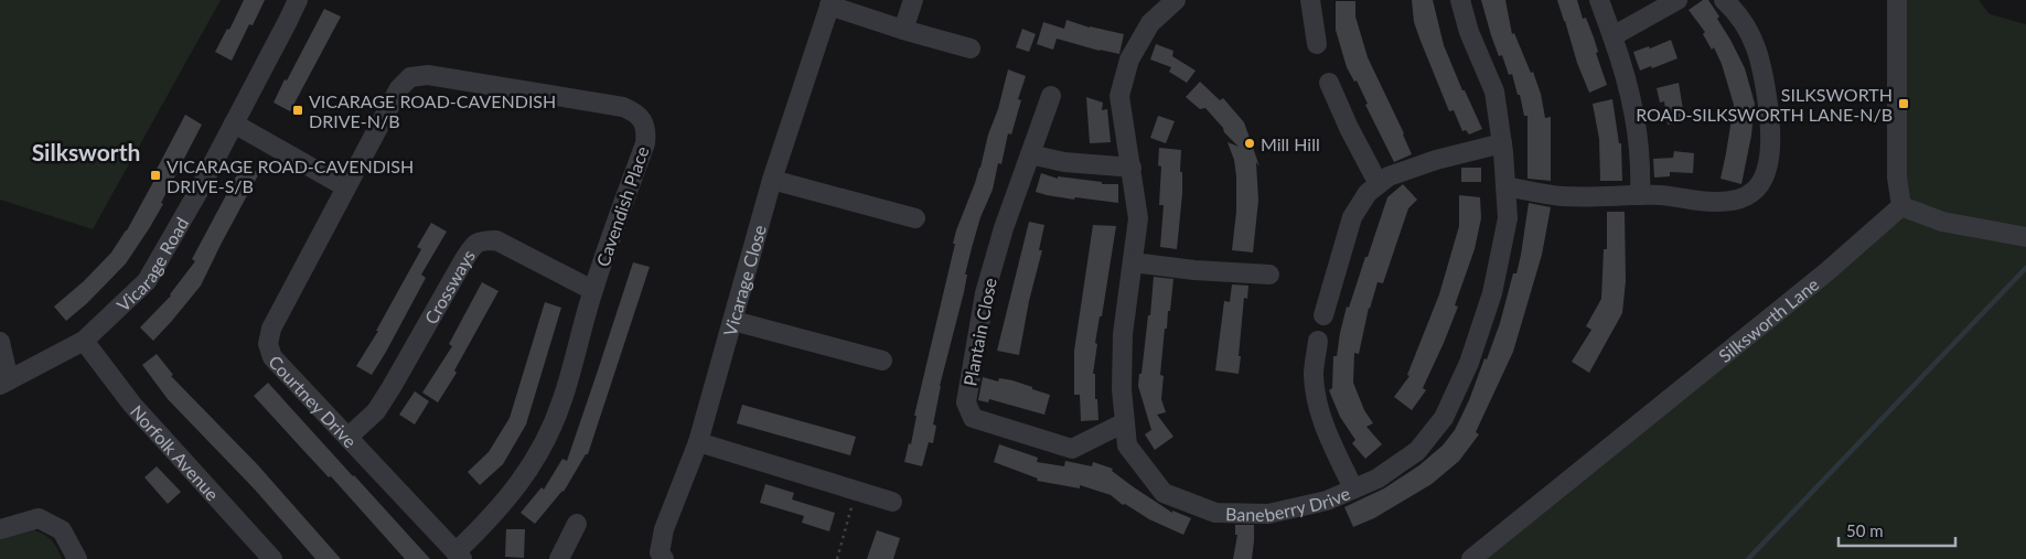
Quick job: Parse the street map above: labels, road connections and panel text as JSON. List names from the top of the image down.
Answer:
{
  "streets": {
    "street": [
      "Cavendish Place",
      "Vicarage Road",
      "Vicarage Close",
      "Crossways",
      "Silksworth Lane",
      "Plantain Close",
      "Courtney Drive",
      "Norfolk Avenue",
      "Baneberry Drive"
    ]
  },
  "crossings": [
    ["Cavendish Place", "Crossways"],
    ["Cavendish Place", "Courtney Drive"],
    ["Vicarage Road", "Norfolk Avenue"],
    ["Crossways", "Courtney Drive"],
    ["Plantain Close", "Baneberry Drive"]
  ],
  "districts": ["Silksworth"],
  "places": {
    "transit": ["SILKSWORTH ROAD-SILKSWORTH LANE-N/B", "VICARAGE ROAD-CAVENDISH DRIVE-N/B", "VICARAGE ROAD-CAVENDISH DRIVE-S/B"],
    "other": ["Mill Hill"]
  },
  "scale_bar": "50 m"
}
